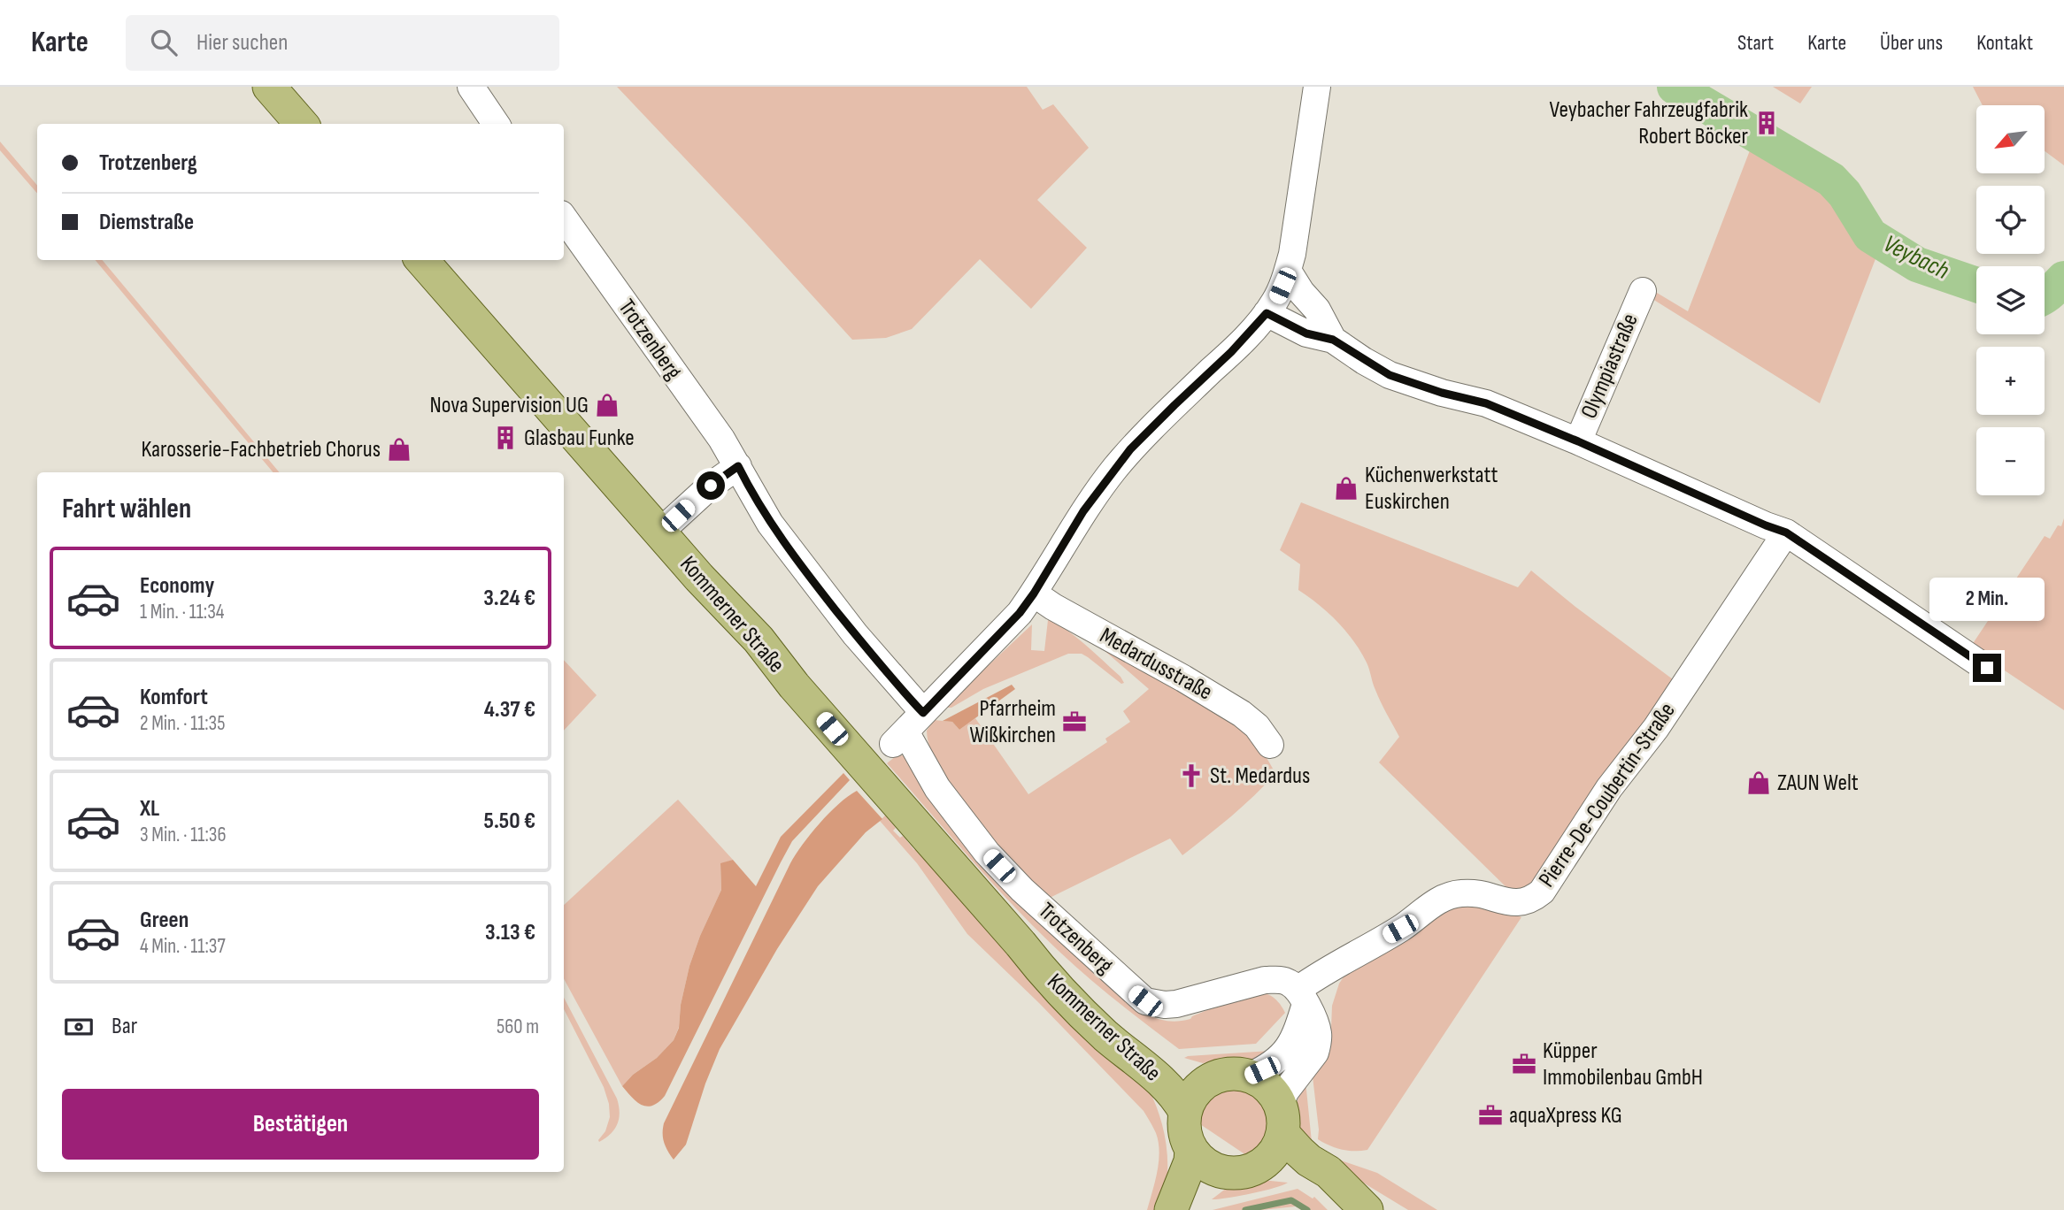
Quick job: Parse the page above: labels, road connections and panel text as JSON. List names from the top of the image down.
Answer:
{
  "streets": {
    "main road": ["Kommerner Straße"],
    "street": [
      "Trotzenberg",
      "Olympiastraße",
      "Medardusstraße",
      "Pierre-De-Coubertin-Straße"
    ]
  },
  "crossings": [
    ["Trotzenberg", "Pierre-De-Coubertin-Straße"]
  ],
  "water": ["Veybach"],
  "places": {
    "building": ["Veybacher Fahrzeugfabrik Robert Böcker", "Glasbau Funke"],
    "shop": [
      "Nova Supervision UG",
      "Karosserie-Fachbetrieb Chorus",
      "Küchenwerkstatt Euskirchen",
      "ZAUN Welt"
    ],
    "office": ["Pfarrheim Wißkirchen", "Küpper Immobilenbau GmbH", "aquaXpress KG"],
    "church": ["St. Medardus"]
  },
  "north": "bottom left",
  "page": {
    "header": "Karte",
    "search": "Hier suchen",
    "nav": [
      "Start",
      "Karte",
      "Über uns",
      "Kontakt"
    ],
    "map_buttons": ["+", "−"],
    "banner": ["Trotzenberg", "Diemstraße"],
    "heading": "Fahrt wählen",
    "list": [
      {
        "name": "Economy",
        "note": "1 Min. · 11:34",
        "value": "3.24 €"
      },
      {
        "name": "Komfort",
        "note": "2 Min. · 11:35",
        "value": "4.37 €"
      },
      {
        "name": "XL",
        "note": "3 Min. · 11:36",
        "value": "5.50 €"
      },
      {
        "name": "Green",
        "note": "4 Min. · 11:37",
        "value": "3.13 €"
      }
    ],
    "bubble": "2 Min.",
    "pay": ["Bar", "560 m"],
    "buttons": "Bestätigen"
  }
}
